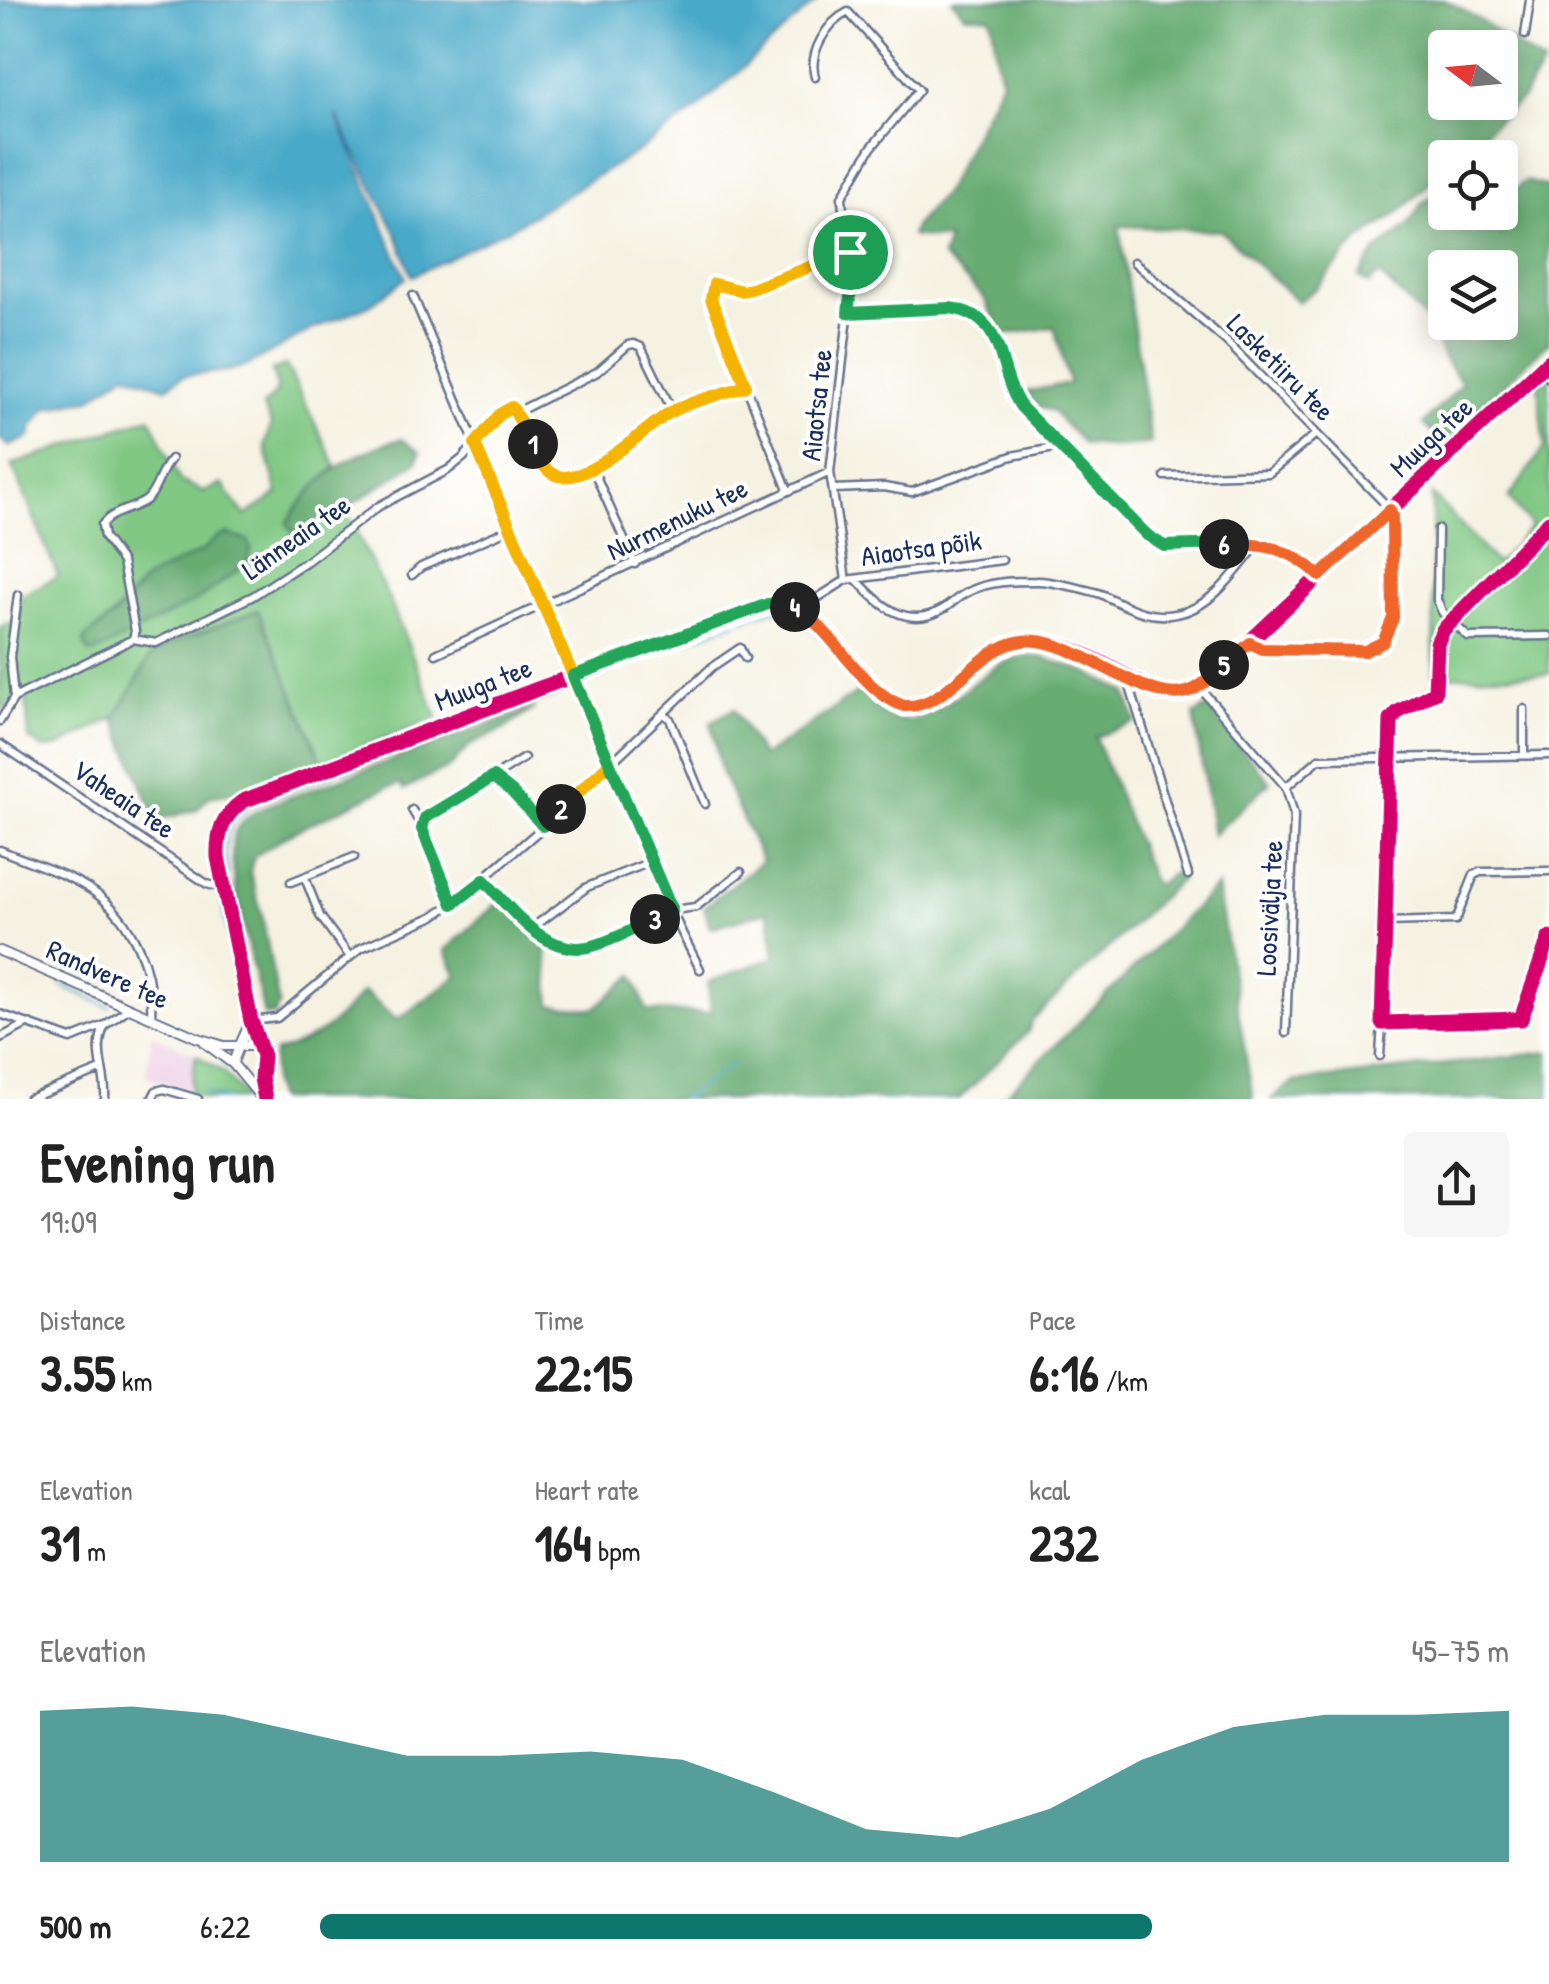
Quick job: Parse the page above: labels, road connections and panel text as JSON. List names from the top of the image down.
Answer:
{
  "streets": {
    "street": [
      "Lasketiiru tee",
      "Aiaotsa tee",
      "Muuga tee",
      "Nurmenuku tee",
      "Länneaia tee",
      "Aiaotsa põik",
      "Vaheaia tee",
      "Loosivälja tee",
      "Randvere tee"
    ]
  },
  "crossings": [
    ["Lasketiiru tee", "Muuga tee"],
    ["Aiaotsa tee", "Nurmenuku tee"],
    ["Aiaotsa tee", "Aiaotsa põik"],
    ["Muuga tee", "Vaheaia tee"],
    ["Muuga tee", "Randvere tee"]
  ],
  "north": "left",
  "page": {
    "pins": [
      "1",
      "6",
      "4",
      "5",
      "2",
      "3"
    ],
    "heading": ["Evening run", "19:09"],
    "stats": [
      ["Distance", "3.55 km"],
      ["Time", "22:15"],
      ["Pace", "6:16 /km"],
      ["Elevation", "31 m"],
      ["Heart rate", "164 bpm"],
      ["kcal", "232"]
    ],
    "chart": ["Elevation", "45–75 m"],
    "list": [
      {
        "name": "500 m",
        "note": "6:22"
      }
    ]
  }
}
